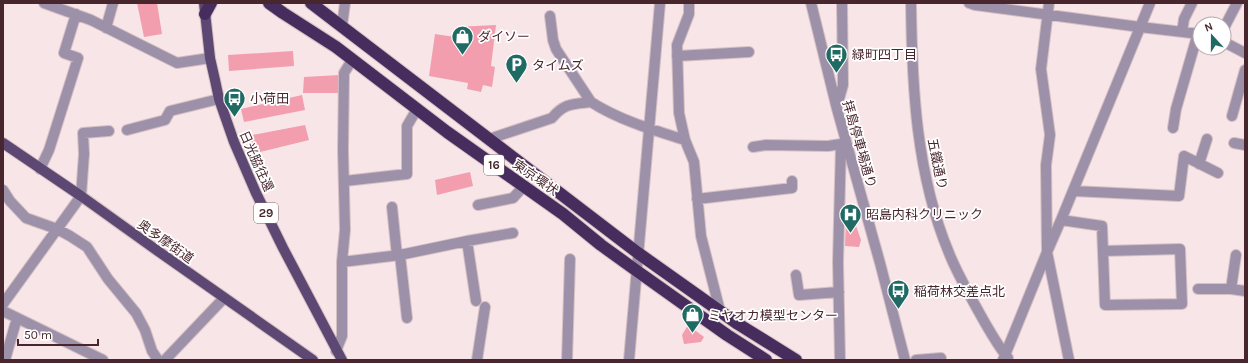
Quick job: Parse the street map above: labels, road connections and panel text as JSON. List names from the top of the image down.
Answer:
{
  "streets": {
    "highway": ["16", "東京環状"],
    "main road": ["日光脇往還", "29", "奥多摩街道"],
    "street": ["拝島停車場通り", "五鐵通り"]
  },
  "places": {
    "shop": ["ダイソー", "ミヤオカ模型センター"],
    "bus stop": ["緑町四丁目", "小荷田", "稲荷林交差点北"],
    "parking": ["タイムズ"],
    "hospital": ["昭島内科クリニック"]
  },
  "scale_bar": "50 m",
  "north": "top"
}
